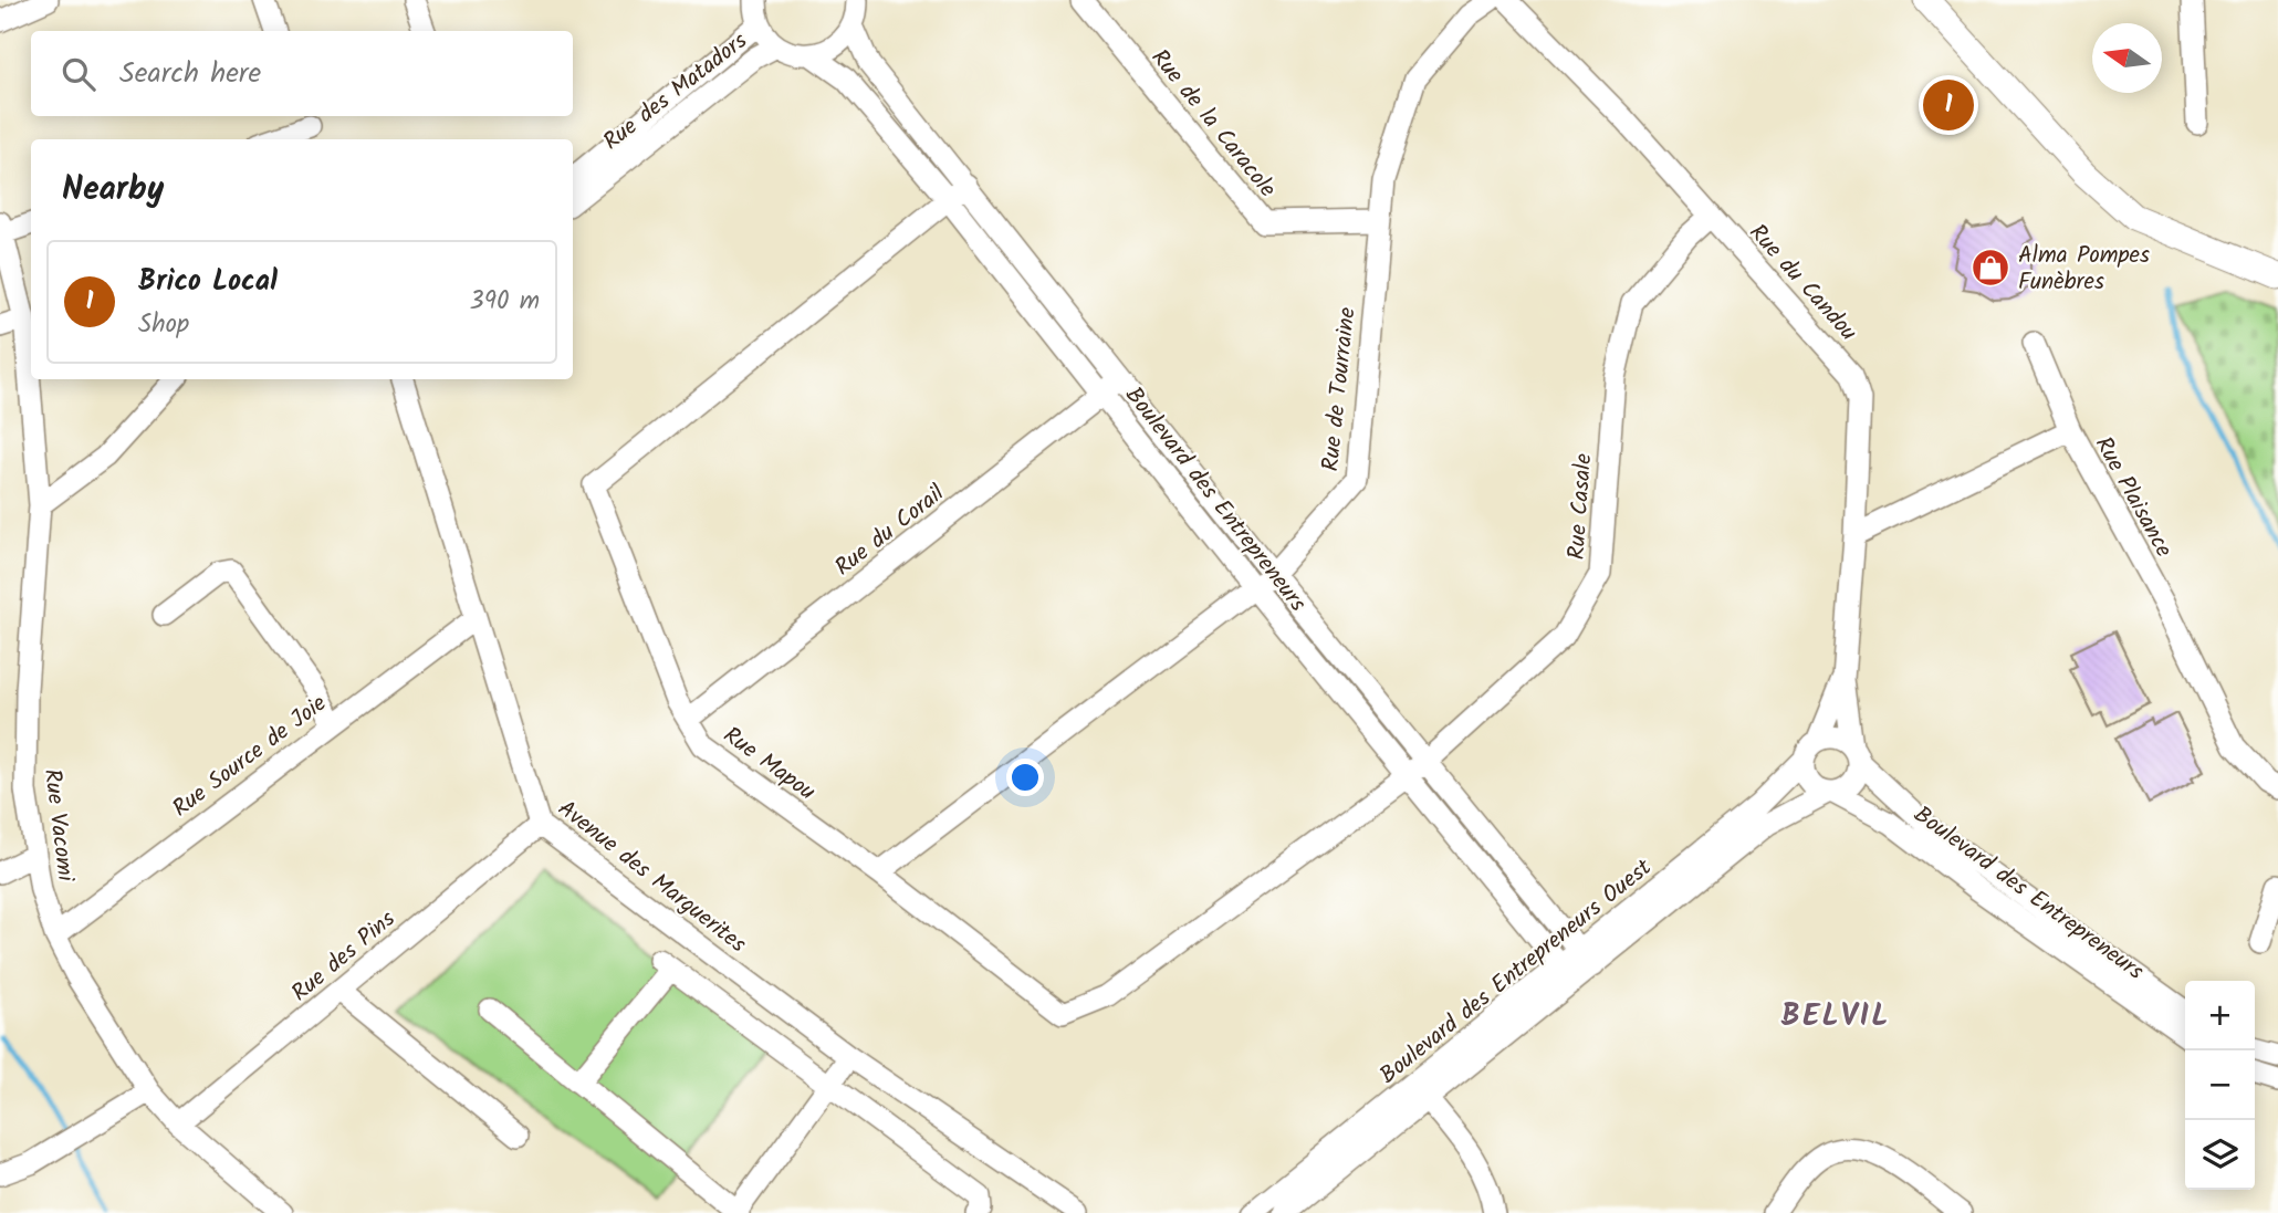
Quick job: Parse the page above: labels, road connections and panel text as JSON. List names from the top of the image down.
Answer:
{
  "streets": {
    "street": [
      "Rue des Matadors",
      "Rue de la Caracole",
      "Rue du Candou",
      "Rue de Tourraine",
      "Rue Plaisance",
      "Boulevard des Entrepreneurs",
      "Rue Casale",
      "Rue du Corail",
      "Rue Source de Joie",
      "Rue Mapou",
      "Rue Vacomi",
      "Avenue des Marguerites",
      "Rue des Pins",
      "Boulevard des Entrepreneurs Ouest"
    ]
  },
  "crossings": [
    ["Rue de la Caracole", "Rue de Tourraine"],
    ["Rue du Candou", "Rue Plaisance"],
    ["Rue du Candou", "Boulevard des Entrepreneurs"],
    ["Rue du Candou", "Rue Casale"],
    ["Rue du Candou", "Boulevard des Entrepreneurs Ouest"],
    ["Rue de Tourraine", "Boulevard des Entrepreneurs"],
    ["Rue de Tourraine", "Rue Mapou"],
    ["Boulevard des Entrepreneurs", "Rue Casale"],
    ["Boulevard des Entrepreneurs", "Rue du Corail"],
    ["Boulevard des Entrepreneurs", "Rue Mapou"],
    ["Boulevard des Entrepreneurs", "Boulevard des Entrepreneurs Ouest"],
    ["Rue Casale", "Rue Mapou"],
    ["Rue du Corail", "Rue Mapou"],
    ["Rue Source de Joie", "Rue Vacomi"],
    ["Rue Source de Joie", "Avenue des Marguerites"],
    ["Rue Vacomi", "Rue des Pins"],
    ["Avenue des Marguerites", "Rue des Pins"]
  ],
  "districts": ["BELVIL"],
  "places": {
    "shop": ["Alma Pompes Funèbres"]
  },
  "north": "left",
  "page": {
    "search": "Search here",
    "pins": "1",
    "heading": "Nearby",
    "list": [
      {
        "mark": "1",
        "name": "Brico Local",
        "note": "Shop",
        "value": "390 m"
      }
    ],
    "map_buttons": ["+", "−"]
  }
}
